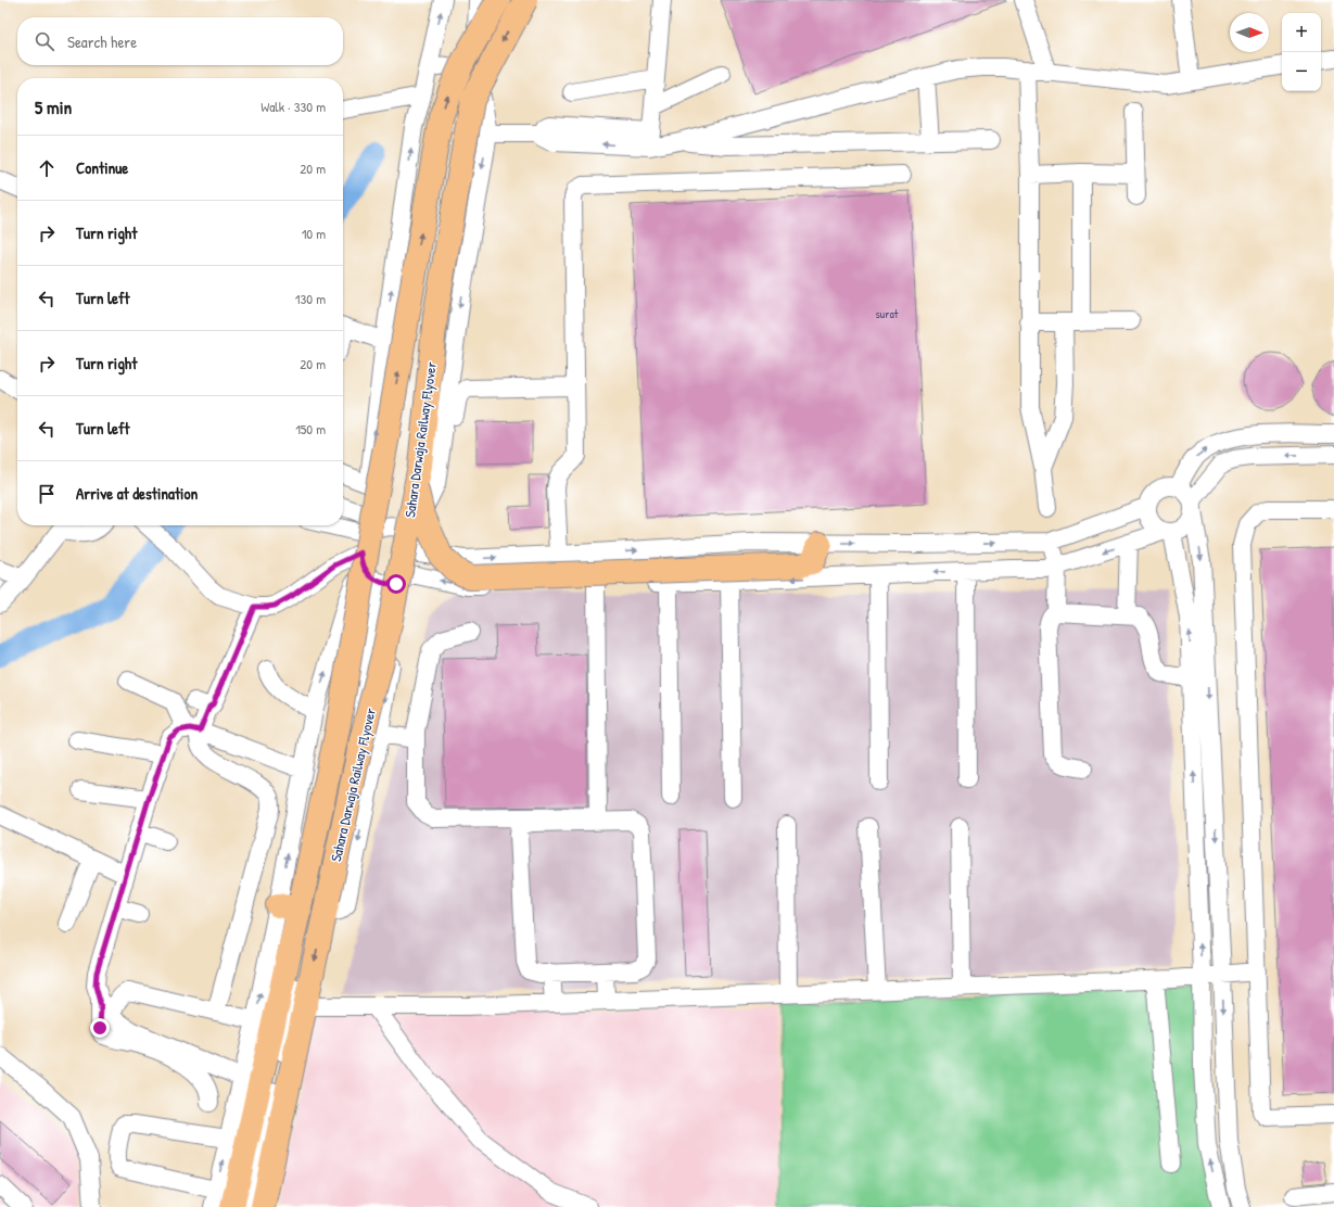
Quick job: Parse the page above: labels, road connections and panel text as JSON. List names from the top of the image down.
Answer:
{
  "streets": {
    "highway": ["Sahara Darwaja Railway Flyover"]
  },
  "house_numbers": ["surat"],
  "north": "right",
  "page": {
    "map_buttons": ["+", "−"],
    "search": "Search here",
    "heading": ["5 min", "Walk · 330 m"],
    "list": [
      ["Continue", "20 m"],
      ["Turn right", "10 m"],
      ["Turn left", "130 m"],
      ["Turn right", "20 m"],
      ["Turn left", "150 m"],
      "Arrive at destination"
    ]
  }
}
